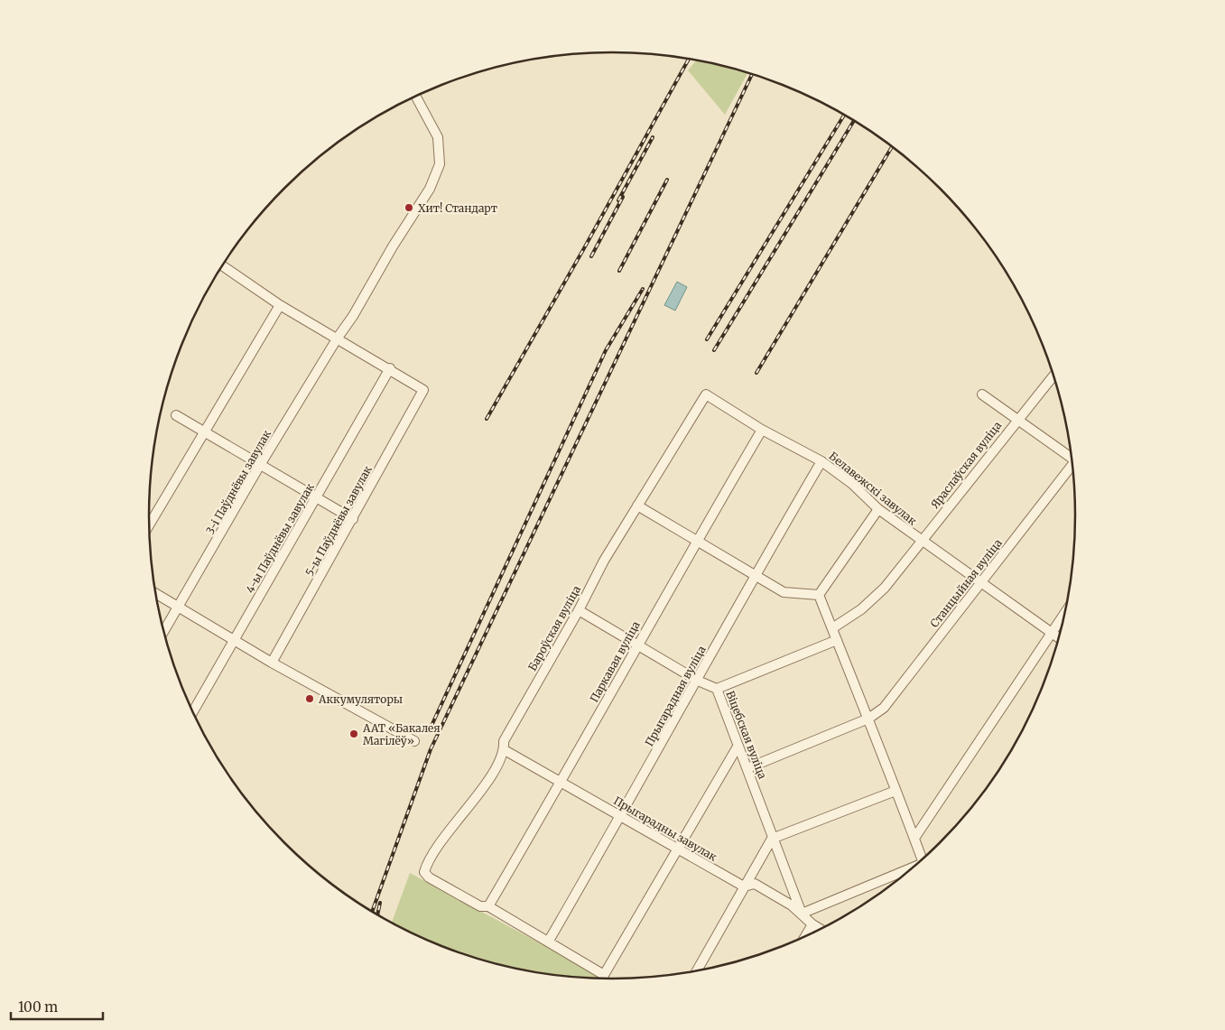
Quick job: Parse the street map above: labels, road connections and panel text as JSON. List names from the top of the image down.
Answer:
{
  "streets": {
    "street": [
      "Яраслаўская вуліца",
      "3-і Паўднёвы завулак",
      "Белавежскі завулак",
      "5-ы Паўднёвы завулак",
      "4-ы Паўднёвы завулак",
      "Станцыйная вуліца",
      "Бароўская вуліца",
      "Паркавая вуліца",
      "Прыгарадная вуліца",
      "Віцебская вуліца",
      "Прыгарадны завулак"
    ]
  },
  "crossings": [
    ["Яраслаўская вуліца", "Белавежскі завулак"],
    ["Белавежскі завулак", "Станцыйная вуліца"],
    ["Белавежскі завулак", "Бароўская вуліца"],
    ["Белавежскі завулак", "Паркавая вуліца"],
    ["Белавежскі завулак", "Прыгарадная вуліца"],
    ["5-ы Паўднёвы завулак", "4-ы Паўднёвы завулак"],
    ["Станцыйная вуліца", "Віцебская вуліца"],
    ["Бароўская вуліца", "Паркавая вуліца"],
    ["Бароўская вуліца", "Віцебская вуліца"],
    ["Бароўская вуліца", "Прыгарадны завулак"],
    ["Паркавая вуліца", "Віцебская вуліца"],
    ["Паркавая вуліца", "Прыгарадны завулак"],
    ["Прыгарадная вуліца", "Віцебская вуліца"],
    ["Прыгарадная вуліца", "Прыгарадны завулак"],
    ["Віцебская вуліца", "Прыгарадны завулак"]
  ],
  "places": ["Хит! Стандарт", "Аккумуляторы", "ААТ «Бакалея Магілёў»"],
  "scale_bar": "100 m"
}
